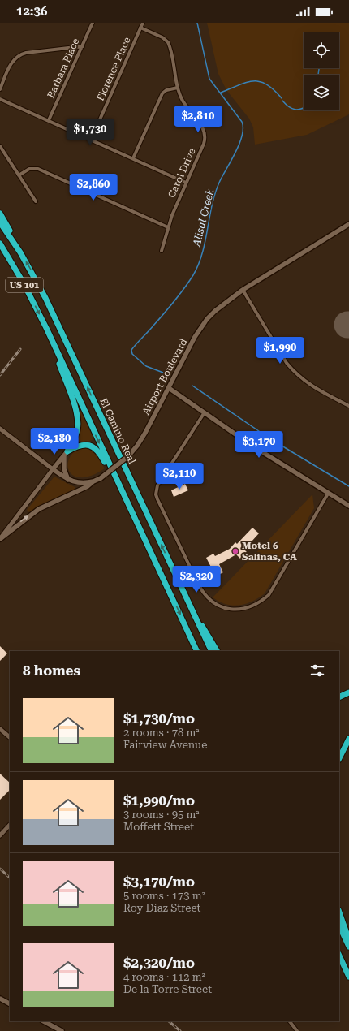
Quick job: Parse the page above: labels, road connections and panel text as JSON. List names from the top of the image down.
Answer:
{
  "streets": {
    "highway": ["US 101", "El Camino Real"],
    "main road": ["Airport Boulevard"],
    "street": ["Barbara Place", "Florence Place", "Carol Drive"]
  },
  "crossings": [
    ["Florence Place", "Carol Drive"]
  ],
  "water": ["Alisal Creek"],
  "places": ["Motel 6 Salinas, CA"],
  "page": {
    "status": "12:36",
    "price": [
      "$2,810",
      "$1,730",
      "$2,860",
      "$1,990",
      "$2,180",
      "$3,170",
      "$2,110",
      "$2,320"
    ],
    "heading": "8 homes",
    "list": [
      {
        "name": "$1,730/mo",
        "note": "2 rooms · 78 m² · Fairview Avenue"
      },
      {
        "name": "$1,990/mo",
        "note": "3 rooms · 95 m² · Moffett Street"
      },
      {
        "name": "$3,170/mo",
        "note": "5 rooms · 173 m² · Roy Diaz Street"
      },
      {
        "name": "$2,320/mo",
        "note": "4 rooms · 112 m² · De la Torre Street"
      }
    ]
  }
}
